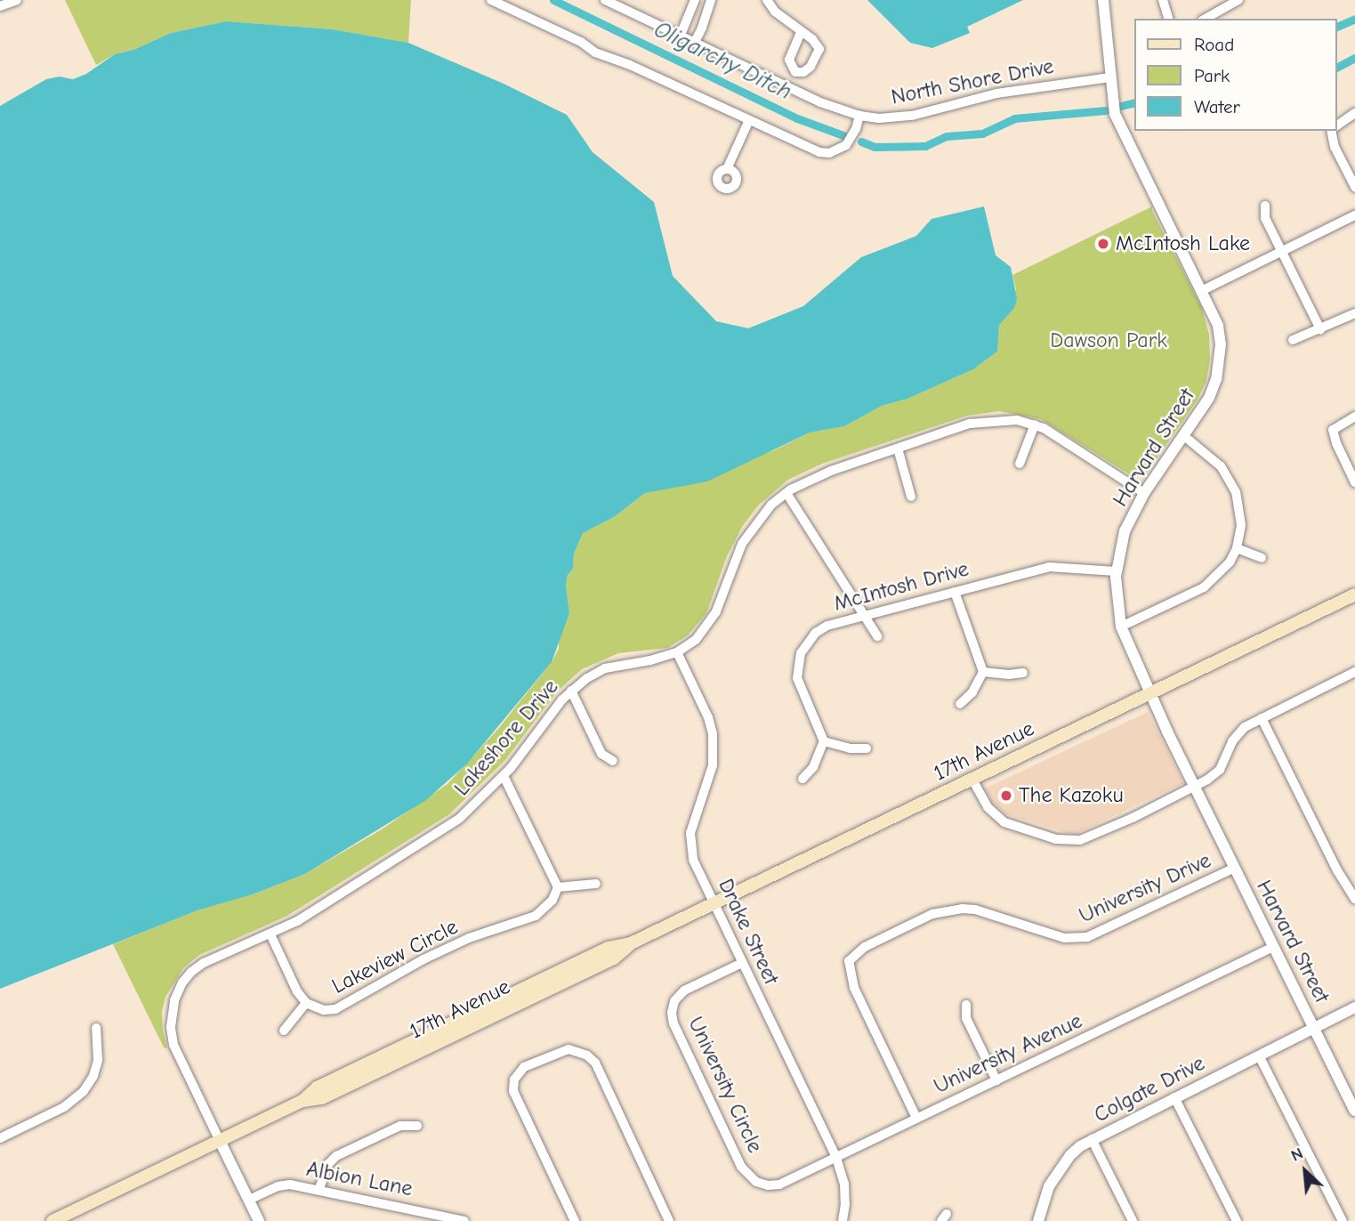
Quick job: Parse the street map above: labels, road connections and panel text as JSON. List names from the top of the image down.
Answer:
{
  "streets": {
    "main road": ["17th Avenue"],
    "street": [
      "North Shore Drive",
      "Harvard Street",
      "McIntosh Drive",
      "Lakeshore Drive",
      "University Drive",
      "Drake Street",
      "Lakeview Circle",
      "University Avenue",
      "University Circle",
      "Colgate Drive",
      "Albion Lane"
    ]
  },
  "crossings": [
    ["North Shore Drive", "Harvard Street"],
    ["Harvard Street", "McIntosh Drive"],
    ["Harvard Street", "Lakeshore Drive"],
    ["Harvard Street", "17th Avenue"],
    ["Harvard Street", "University Drive"],
    ["Harvard Street", "University Avenue"],
    ["Harvard Street", "Colgate Drive"],
    ["Lakeshore Drive", "17th Avenue"],
    ["Lakeshore Drive", "Drake Street"],
    ["Lakeshore Drive", "Lakeview Circle"],
    ["17th Avenue", "Drake Street"],
    ["University Drive", "University Avenue"],
    ["Drake Street", "University Avenue"],
    ["Drake Street", "University Circle"],
    ["University Avenue", "University Circle"]
  ],
  "water": ["Oligarchy Ditch"],
  "parks": ["Dawson Park"],
  "places": ["McIntosh Lake", "The Kazoku"],
  "legend": ["Road", "Park", "Water"],
  "north": "top left"
}
